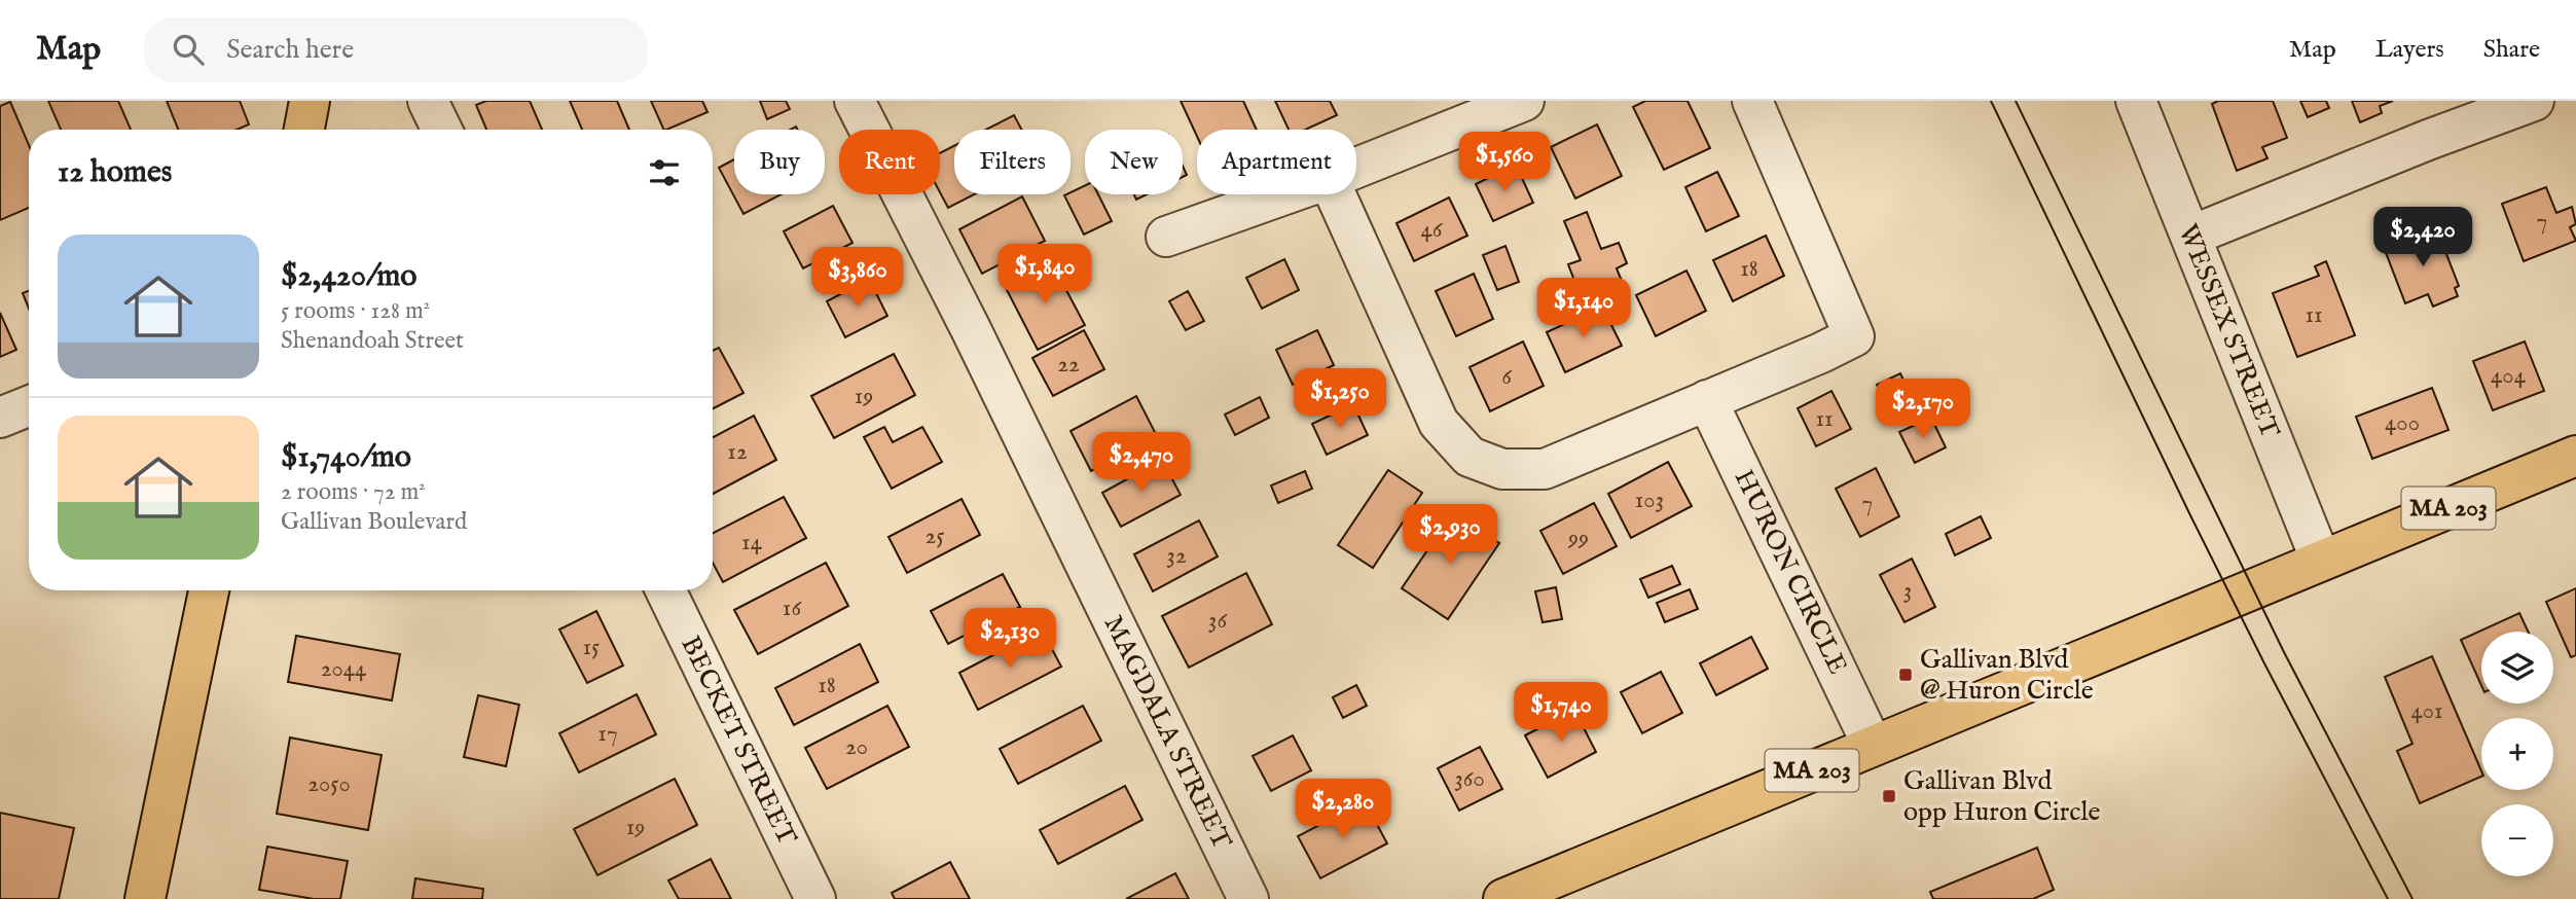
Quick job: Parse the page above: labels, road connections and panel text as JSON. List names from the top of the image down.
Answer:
{
  "streets": {
    "main road": ["MA 203"],
    "street": [
      "WESSEX STREET",
      "HURON CIRCLE",
      "MAGDALA STREET",
      "BECKET STREET"
    ]
  },
  "crossings": [
    ["WESSEX STREET", "MA 203"],
    ["MA 203", "HURON CIRCLE"]
  ],
  "places": {
    "transit": ["Gallivan Blvd @ Huron Circle", "Gallivan Blvd opp Huron Circle"]
  },
  "house_numbers": [
    "7",
    "46",
    "18",
    "11",
    "22",
    "404",
    "6",
    "19",
    "11",
    "400",
    "12",
    "103",
    "7",
    "25",
    "99",
    "14",
    "32",
    "3",
    "16",
    "36",
    "15",
    "2044",
    "18",
    "401",
    "17",
    "20",
    "360",
    "2050",
    "19"
  ],
  "page": {
    "header": "Map",
    "search": "Search here",
    "nav": ["Map", "Layers", "Share"],
    "chip": [
      "Buy",
      "Rent",
      "Filters",
      "New",
      "Apartment"
    ],
    "heading": "12 homes",
    "price": [
      "$1,560",
      "$2,420",
      "$1,840",
      "$3,860",
      "$1,140",
      "$1,250",
      "$2,170",
      "$2,470",
      "$2,930",
      "$2,130",
      "$1,740",
      "$2,280"
    ],
    "list": [
      {
        "name": "$2,420/mo",
        "note": "5 rooms · 128 m² · Shenandoah Street"
      },
      {
        "name": "$1,740/mo",
        "note": "2 rooms · 72 m² · Gallivan Boulevard"
      }
    ],
    "map_buttons": ["+", "−"]
  }
}
